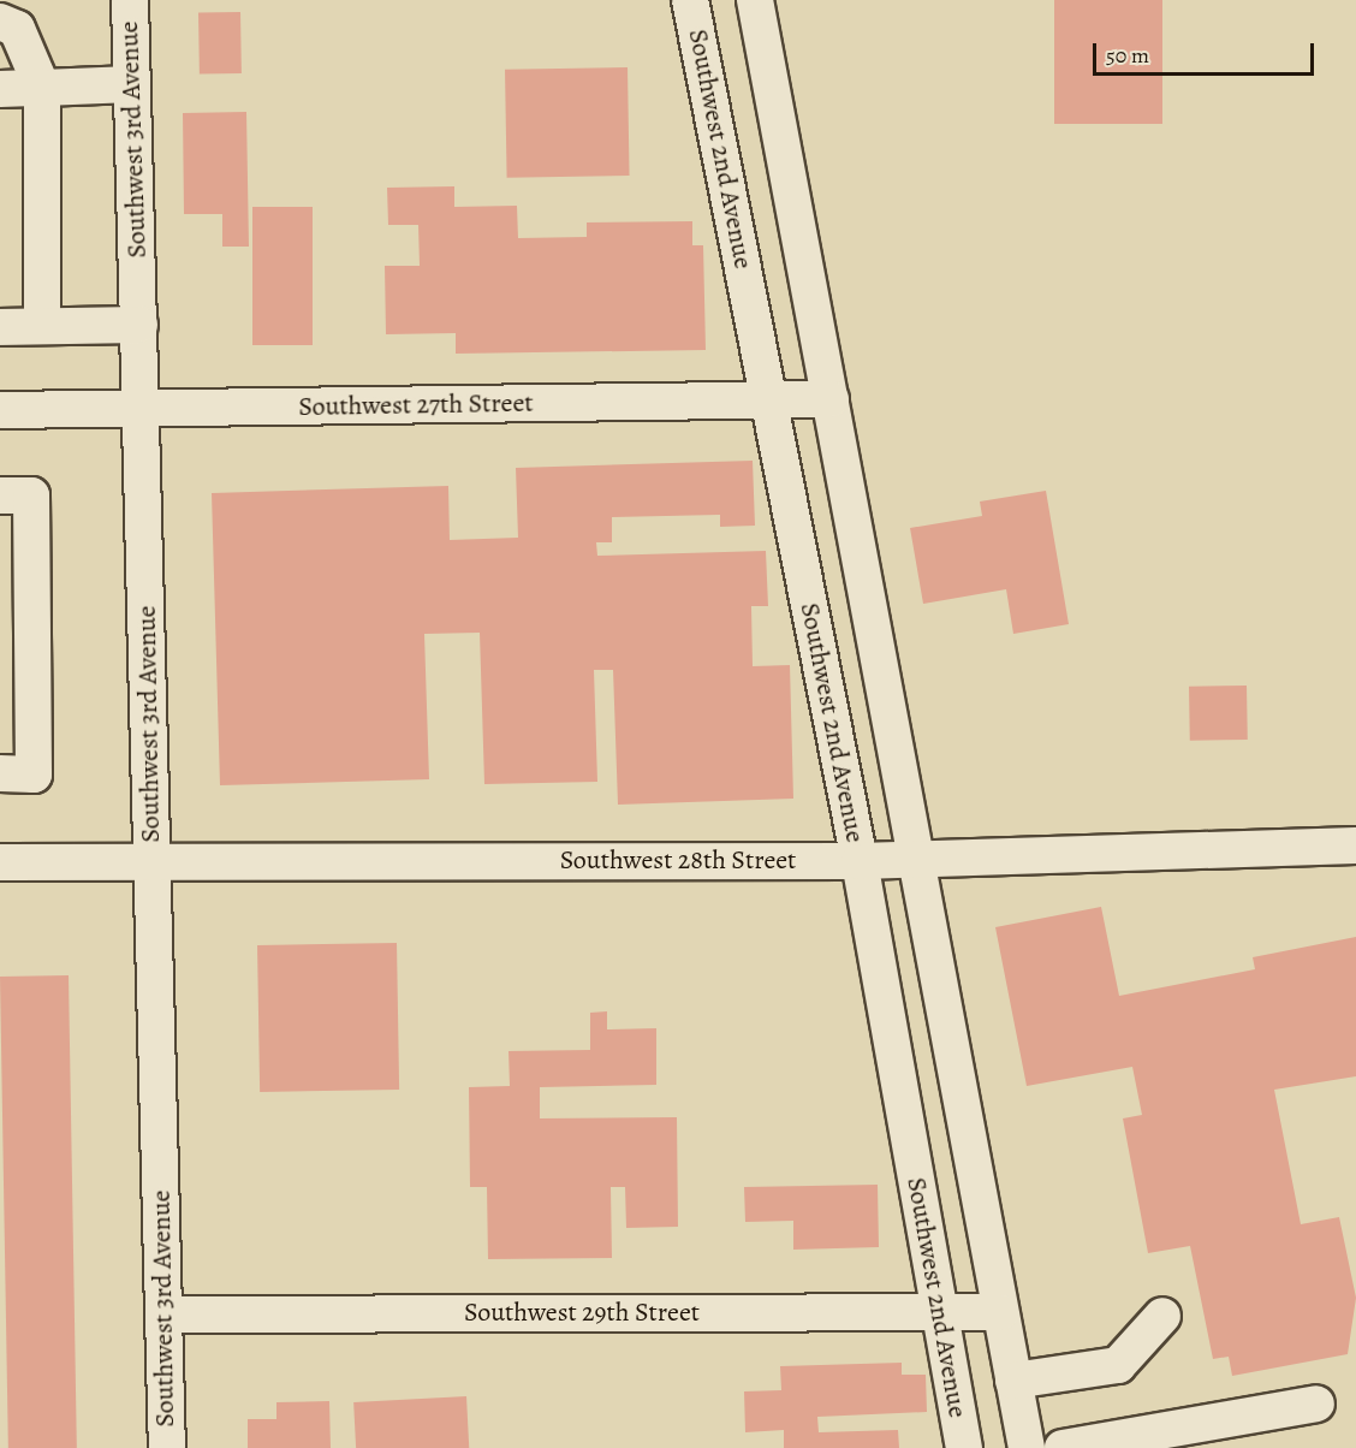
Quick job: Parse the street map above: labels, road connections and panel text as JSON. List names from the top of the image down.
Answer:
{
  "streets": {
    "street": [
      "Southwest 3rd Avenue",
      "Southwest 2nd Avenue",
      "Southwest 27th Street",
      "Southwest 28th Street",
      "Southwest 29th Street"
    ]
  },
  "crossings": [
    ["Southwest 3rd Avenue", "Southwest 27th Street"],
    ["Southwest 3rd Avenue", "Southwest 28th Street"],
    ["Southwest 3rd Avenue", "Southwest 29th Street"],
    ["Southwest 2nd Avenue", "Southwest 27th Street"],
    ["Southwest 2nd Avenue", "Southwest 28th Street"],
    ["Southwest 2nd Avenue", "Southwest 29th Street"]
  ],
  "scale_bar": "50 m"
}
